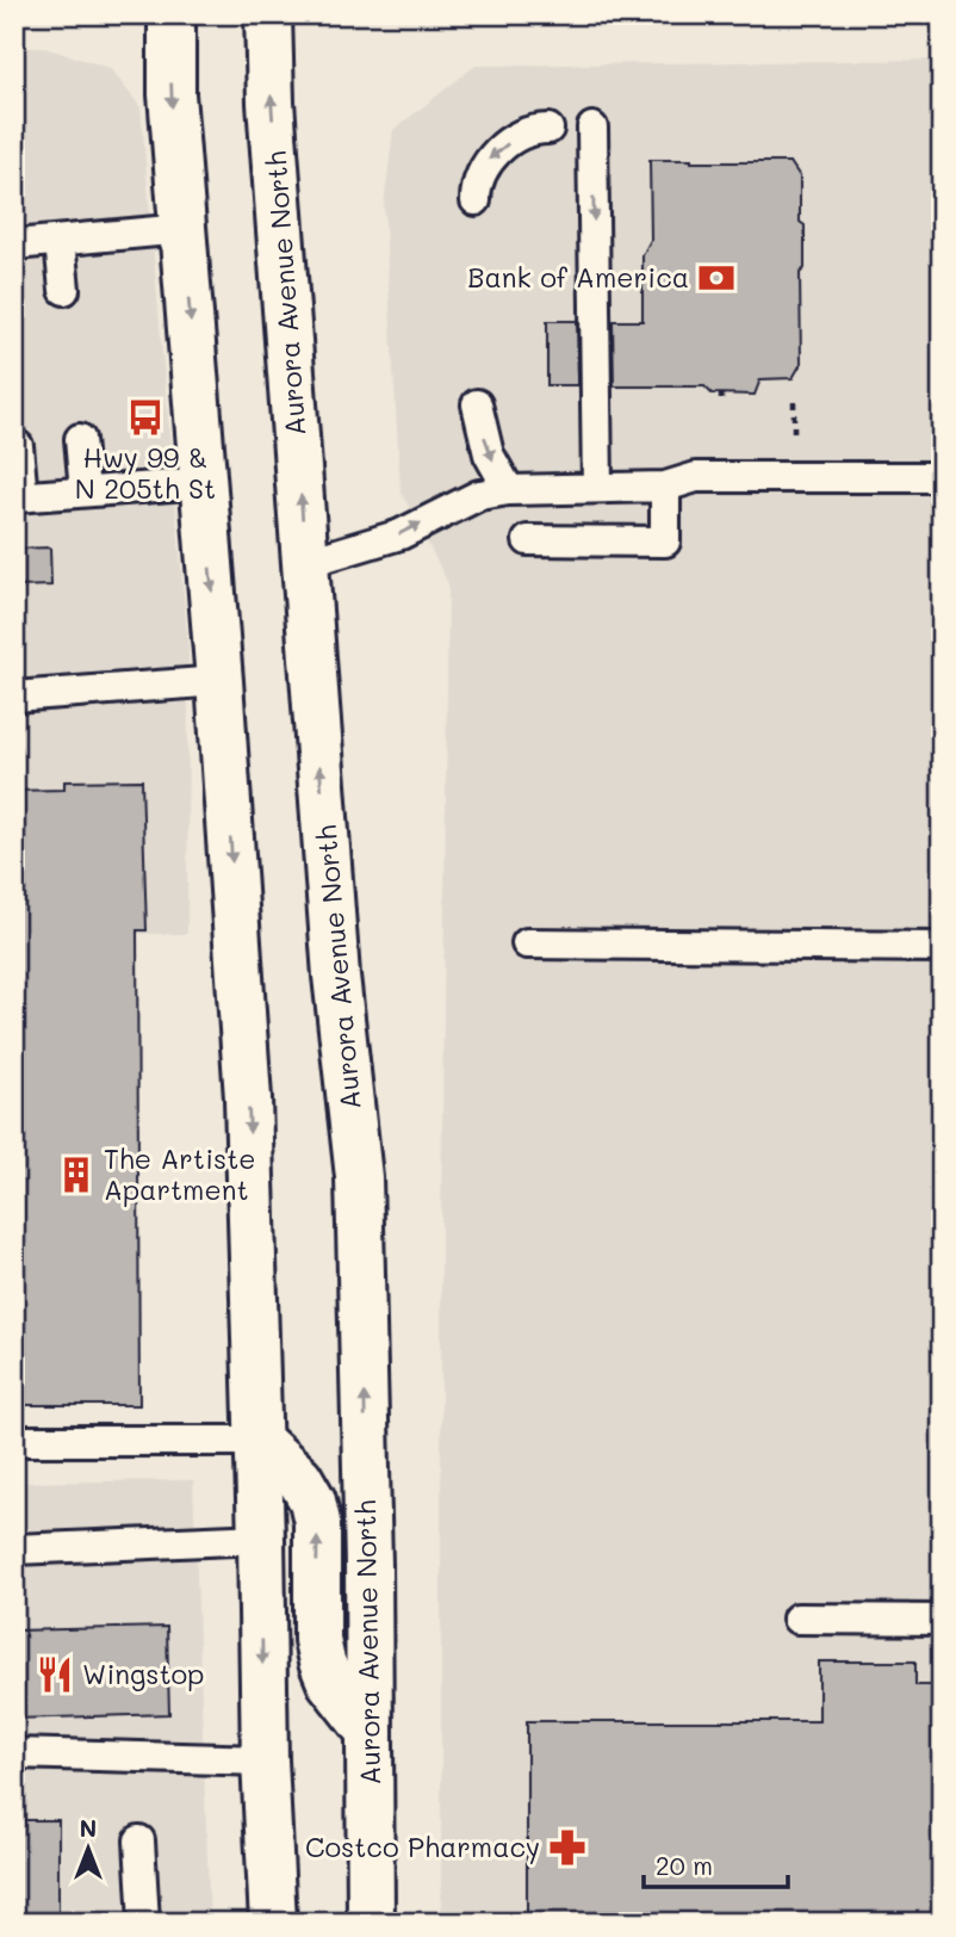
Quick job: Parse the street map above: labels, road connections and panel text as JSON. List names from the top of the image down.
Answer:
{
  "streets": {
    "main road": ["Aurora Avenue North"]
  },
  "places": {
    "bank": ["Bank of America"],
    "bus stop": ["Hwy 99 & N 205th St"],
    "building": ["The Artiste Apartment"],
    "restaurant": ["Wingstop"],
    "pharmacy": ["Costco Pharmacy"]
  },
  "scale_bar": "20 m",
  "north": "top"
}
